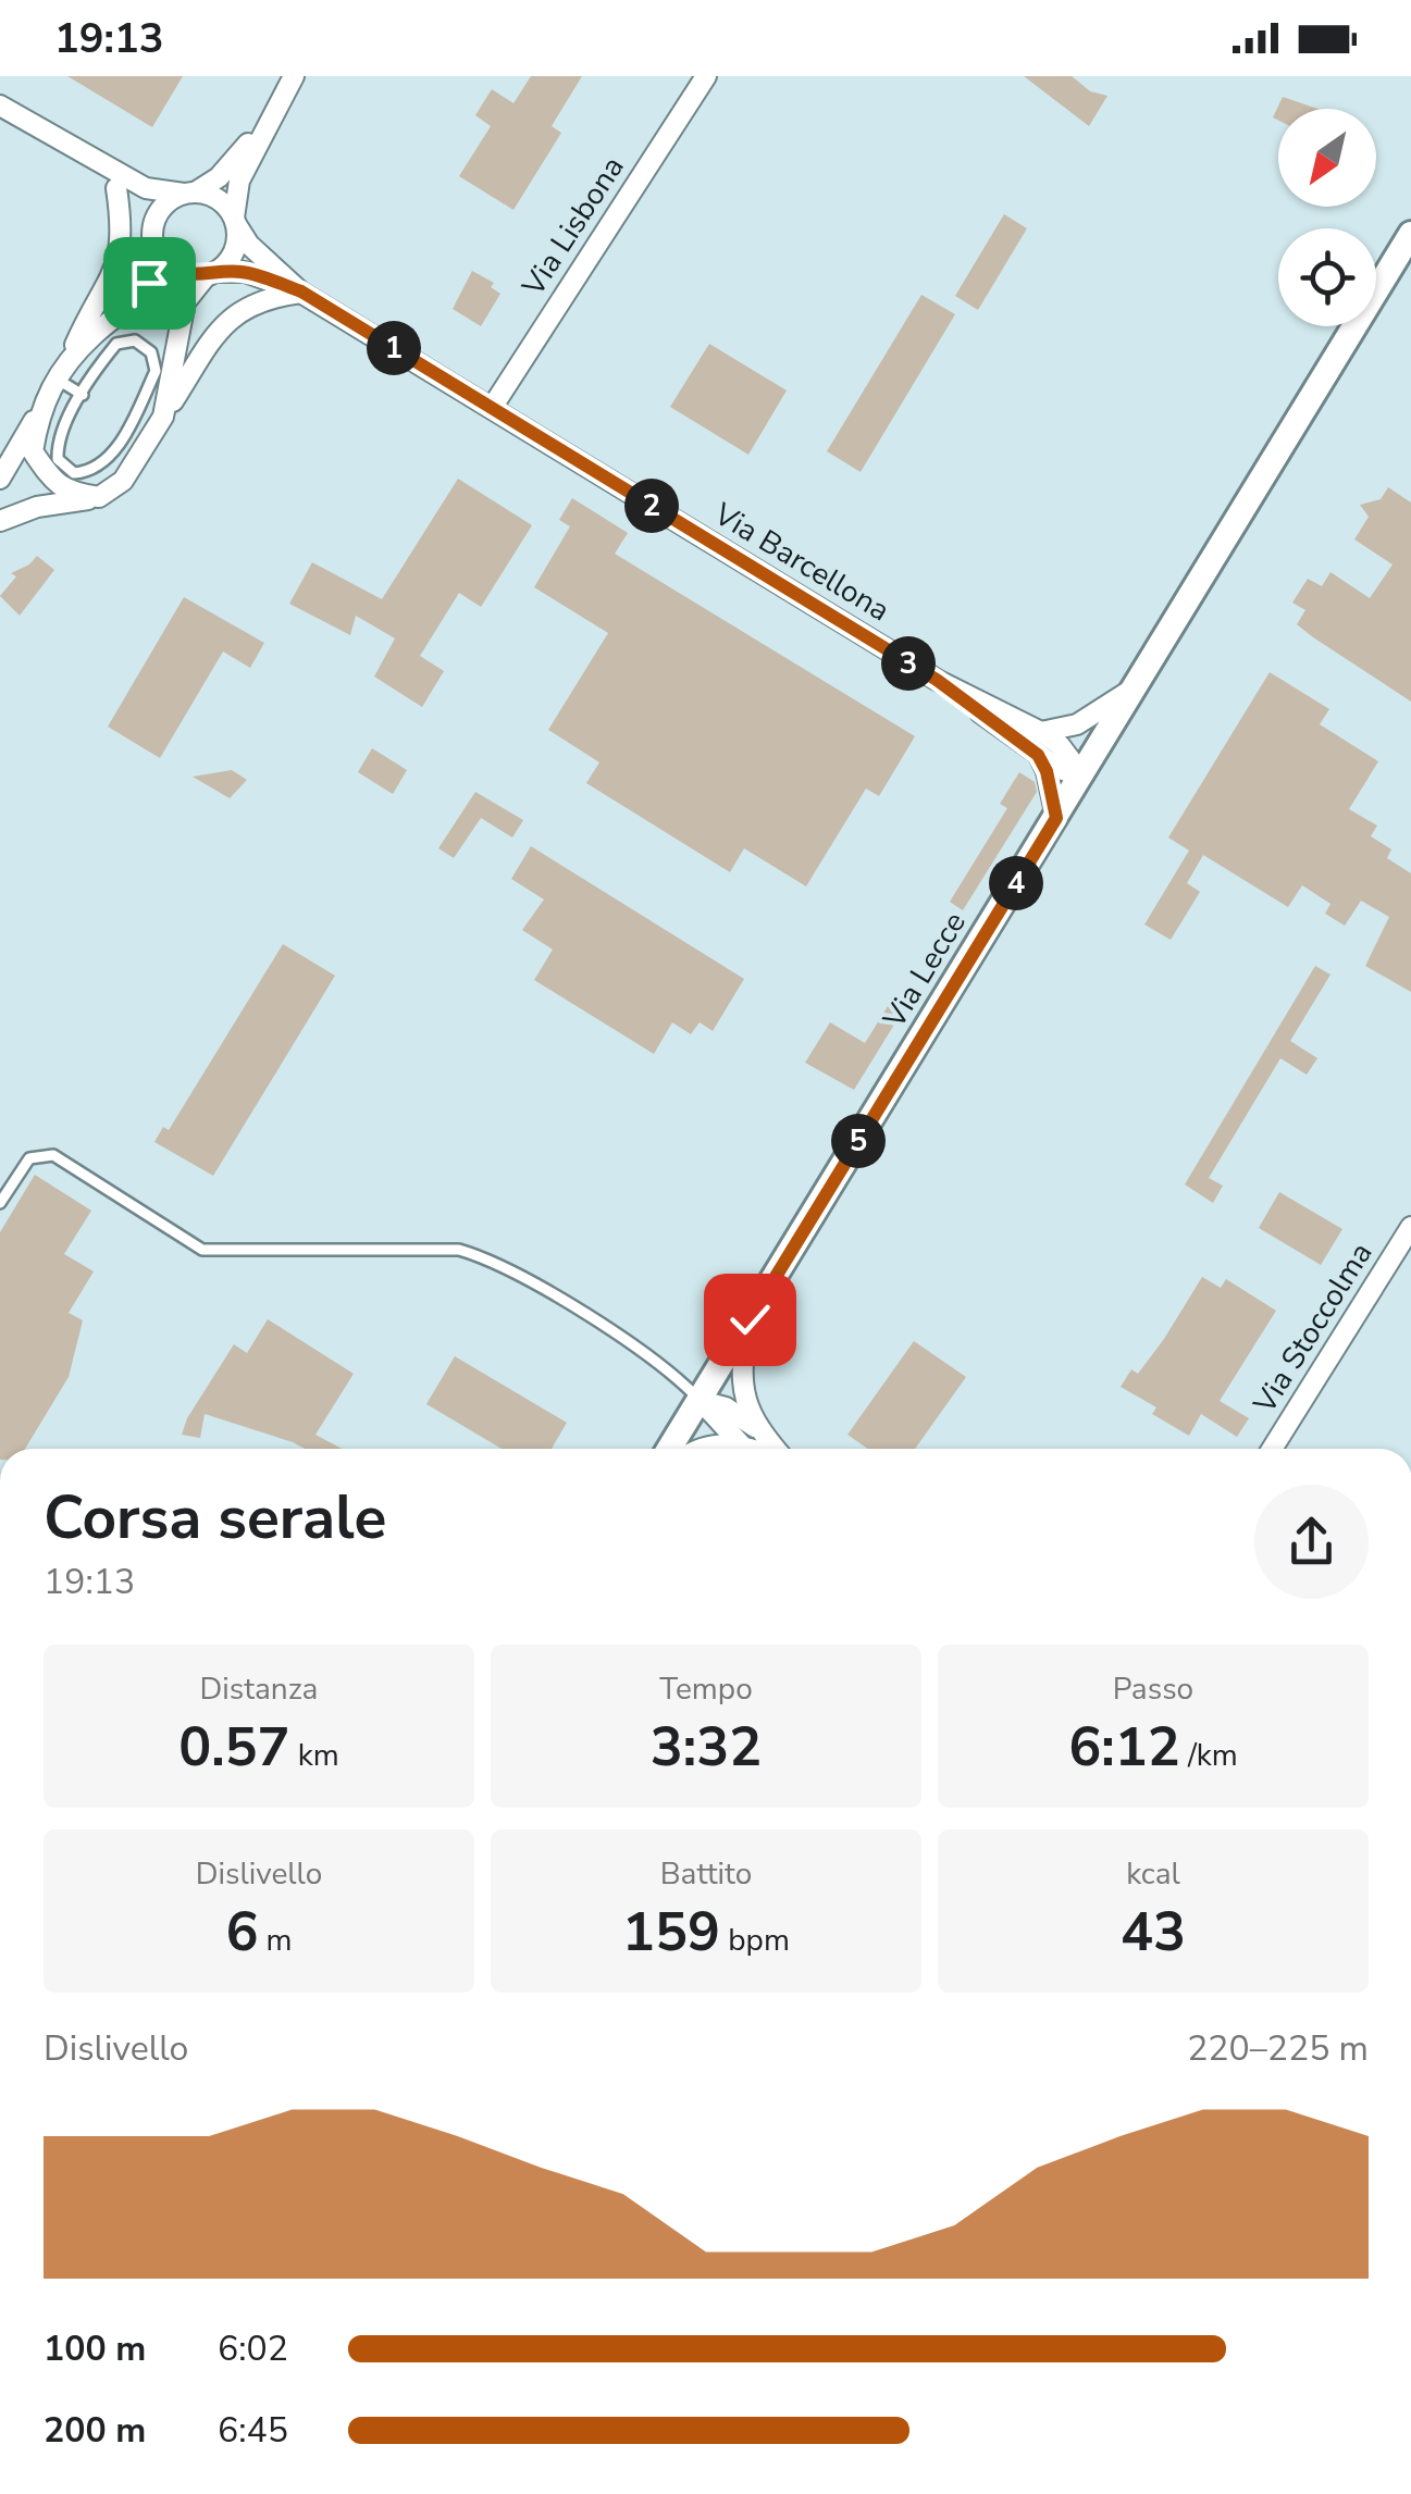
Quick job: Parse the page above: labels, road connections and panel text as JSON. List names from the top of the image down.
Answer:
{
  "streets": {
    "main road": ["Via Lecce"],
    "street": ["Via Lisbona", "Via Barcellona", "Via Stoccolma"]
  },
  "crossings": [
    ["Via Lisbona", "Via Barcellona"],
    ["Via Barcellona", "Via Lecce"]
  ],
  "north": "bottom left",
  "page": {
    "status": "19:13",
    "pins": [
      "1",
      "2",
      "3",
      "4",
      "5"
    ],
    "heading": ["Corsa serale", "19:13"],
    "stats": [
      ["Distanza", "0.57 km"],
      ["Tempo", "3:32"],
      ["Passo", "6:12 /km"],
      ["Dislivello", "6 m"],
      ["Battito", "159 bpm"],
      ["kcal", "43"]
    ],
    "chart": ["Dislivello", "220–225 m"],
    "list": [
      {
        "name": "100 m",
        "note": "6:02"
      },
      {
        "name": "200 m",
        "note": "6:45"
      }
    ]
  }
}
